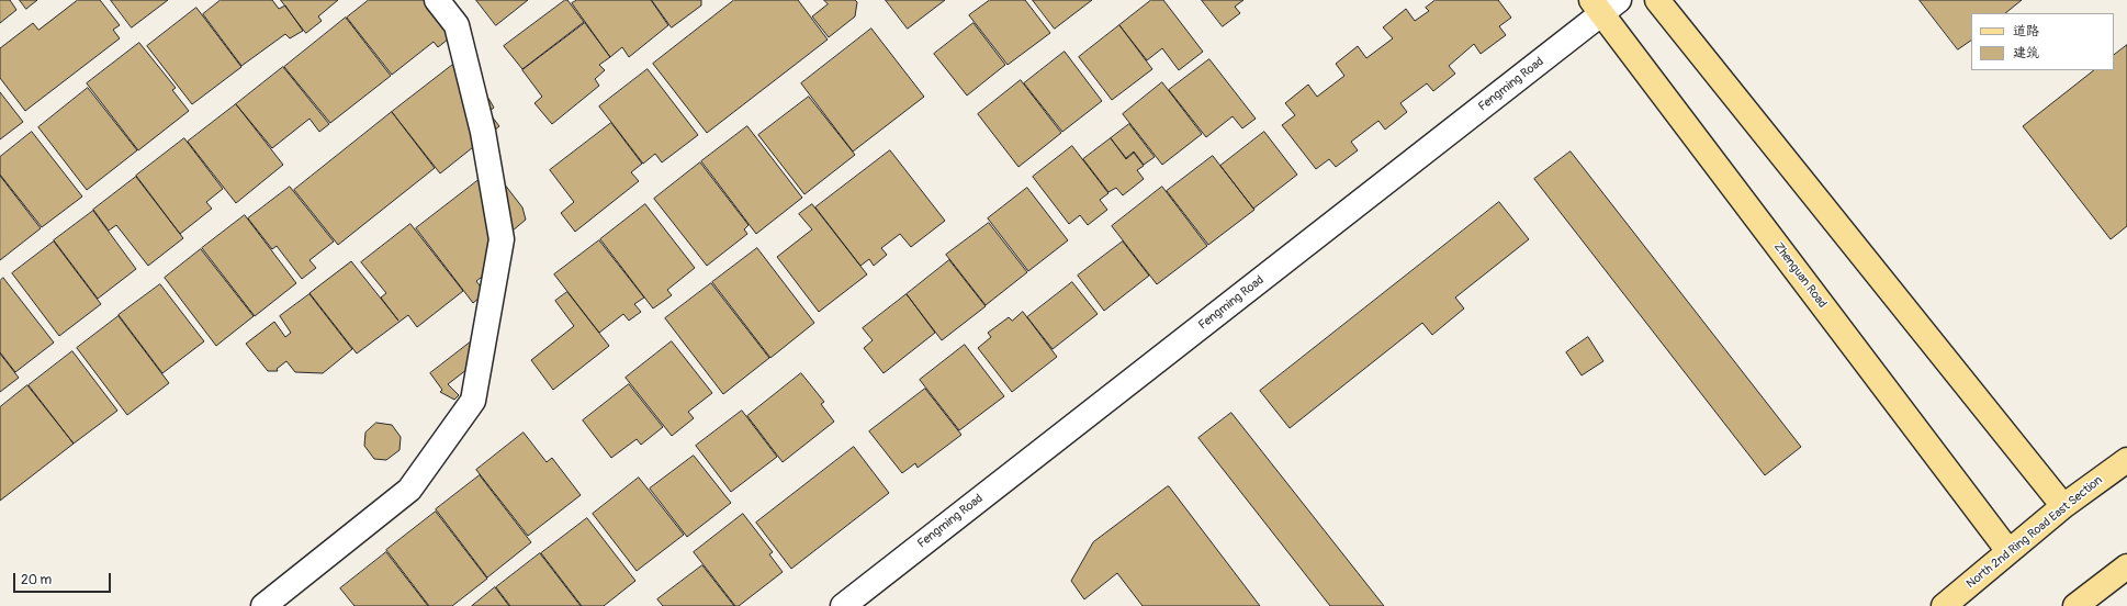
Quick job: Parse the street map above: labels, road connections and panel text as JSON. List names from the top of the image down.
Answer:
{
  "streets": {
    "main road": ["Zhenguan Road", "North 2nd Ring Road East Section"],
    "street": ["Fengming Road"]
  },
  "crossings": [
    ["Fengming Road", "Zhenguan Road"],
    ["Zhenguan Road", "North 2nd Ring Road East Section"]
  ],
  "legend": ["道路", "建筑"],
  "scale_bar": "20 m"
}
